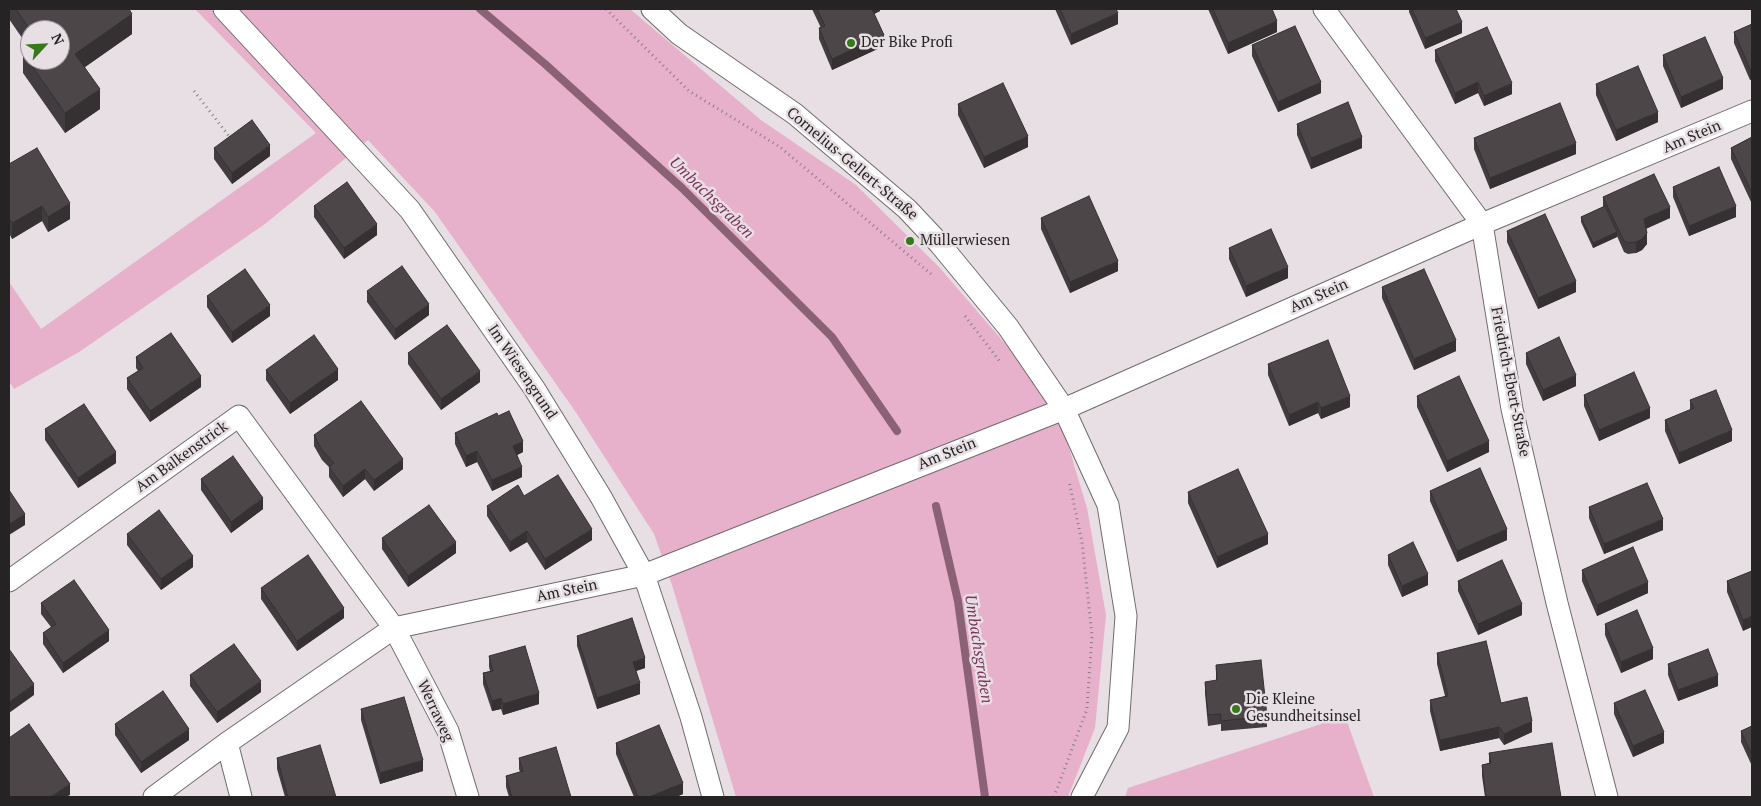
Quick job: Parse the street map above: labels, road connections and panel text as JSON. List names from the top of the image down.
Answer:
{
  "streets": {
    "street": [
      "Am Stein",
      "Cornelius-Gellert-Straße",
      "Im Wiesengrund",
      "Friedrich-Ebert-Straße",
      "Am Balkenstrick",
      "Werraweg"
    ]
  },
  "crossings": [
    ["Am Stein", "Cornelius-Gellert-Straße"],
    ["Am Stein", "Im Wiesengrund"],
    ["Am Stein", "Friedrich-Ebert-Straße"],
    ["Am Stein", "Am Balkenstrick"],
    ["Am Stein", "Werraweg"],
    ["Am Balkenstrick", "Werraweg"]
  ],
  "water": ["Umbachsgraben"],
  "places": ["Der Bike Profi", "Müllerwiesen", "Die Kleine Gesundheitsinsel"],
  "north": "top right"
}
